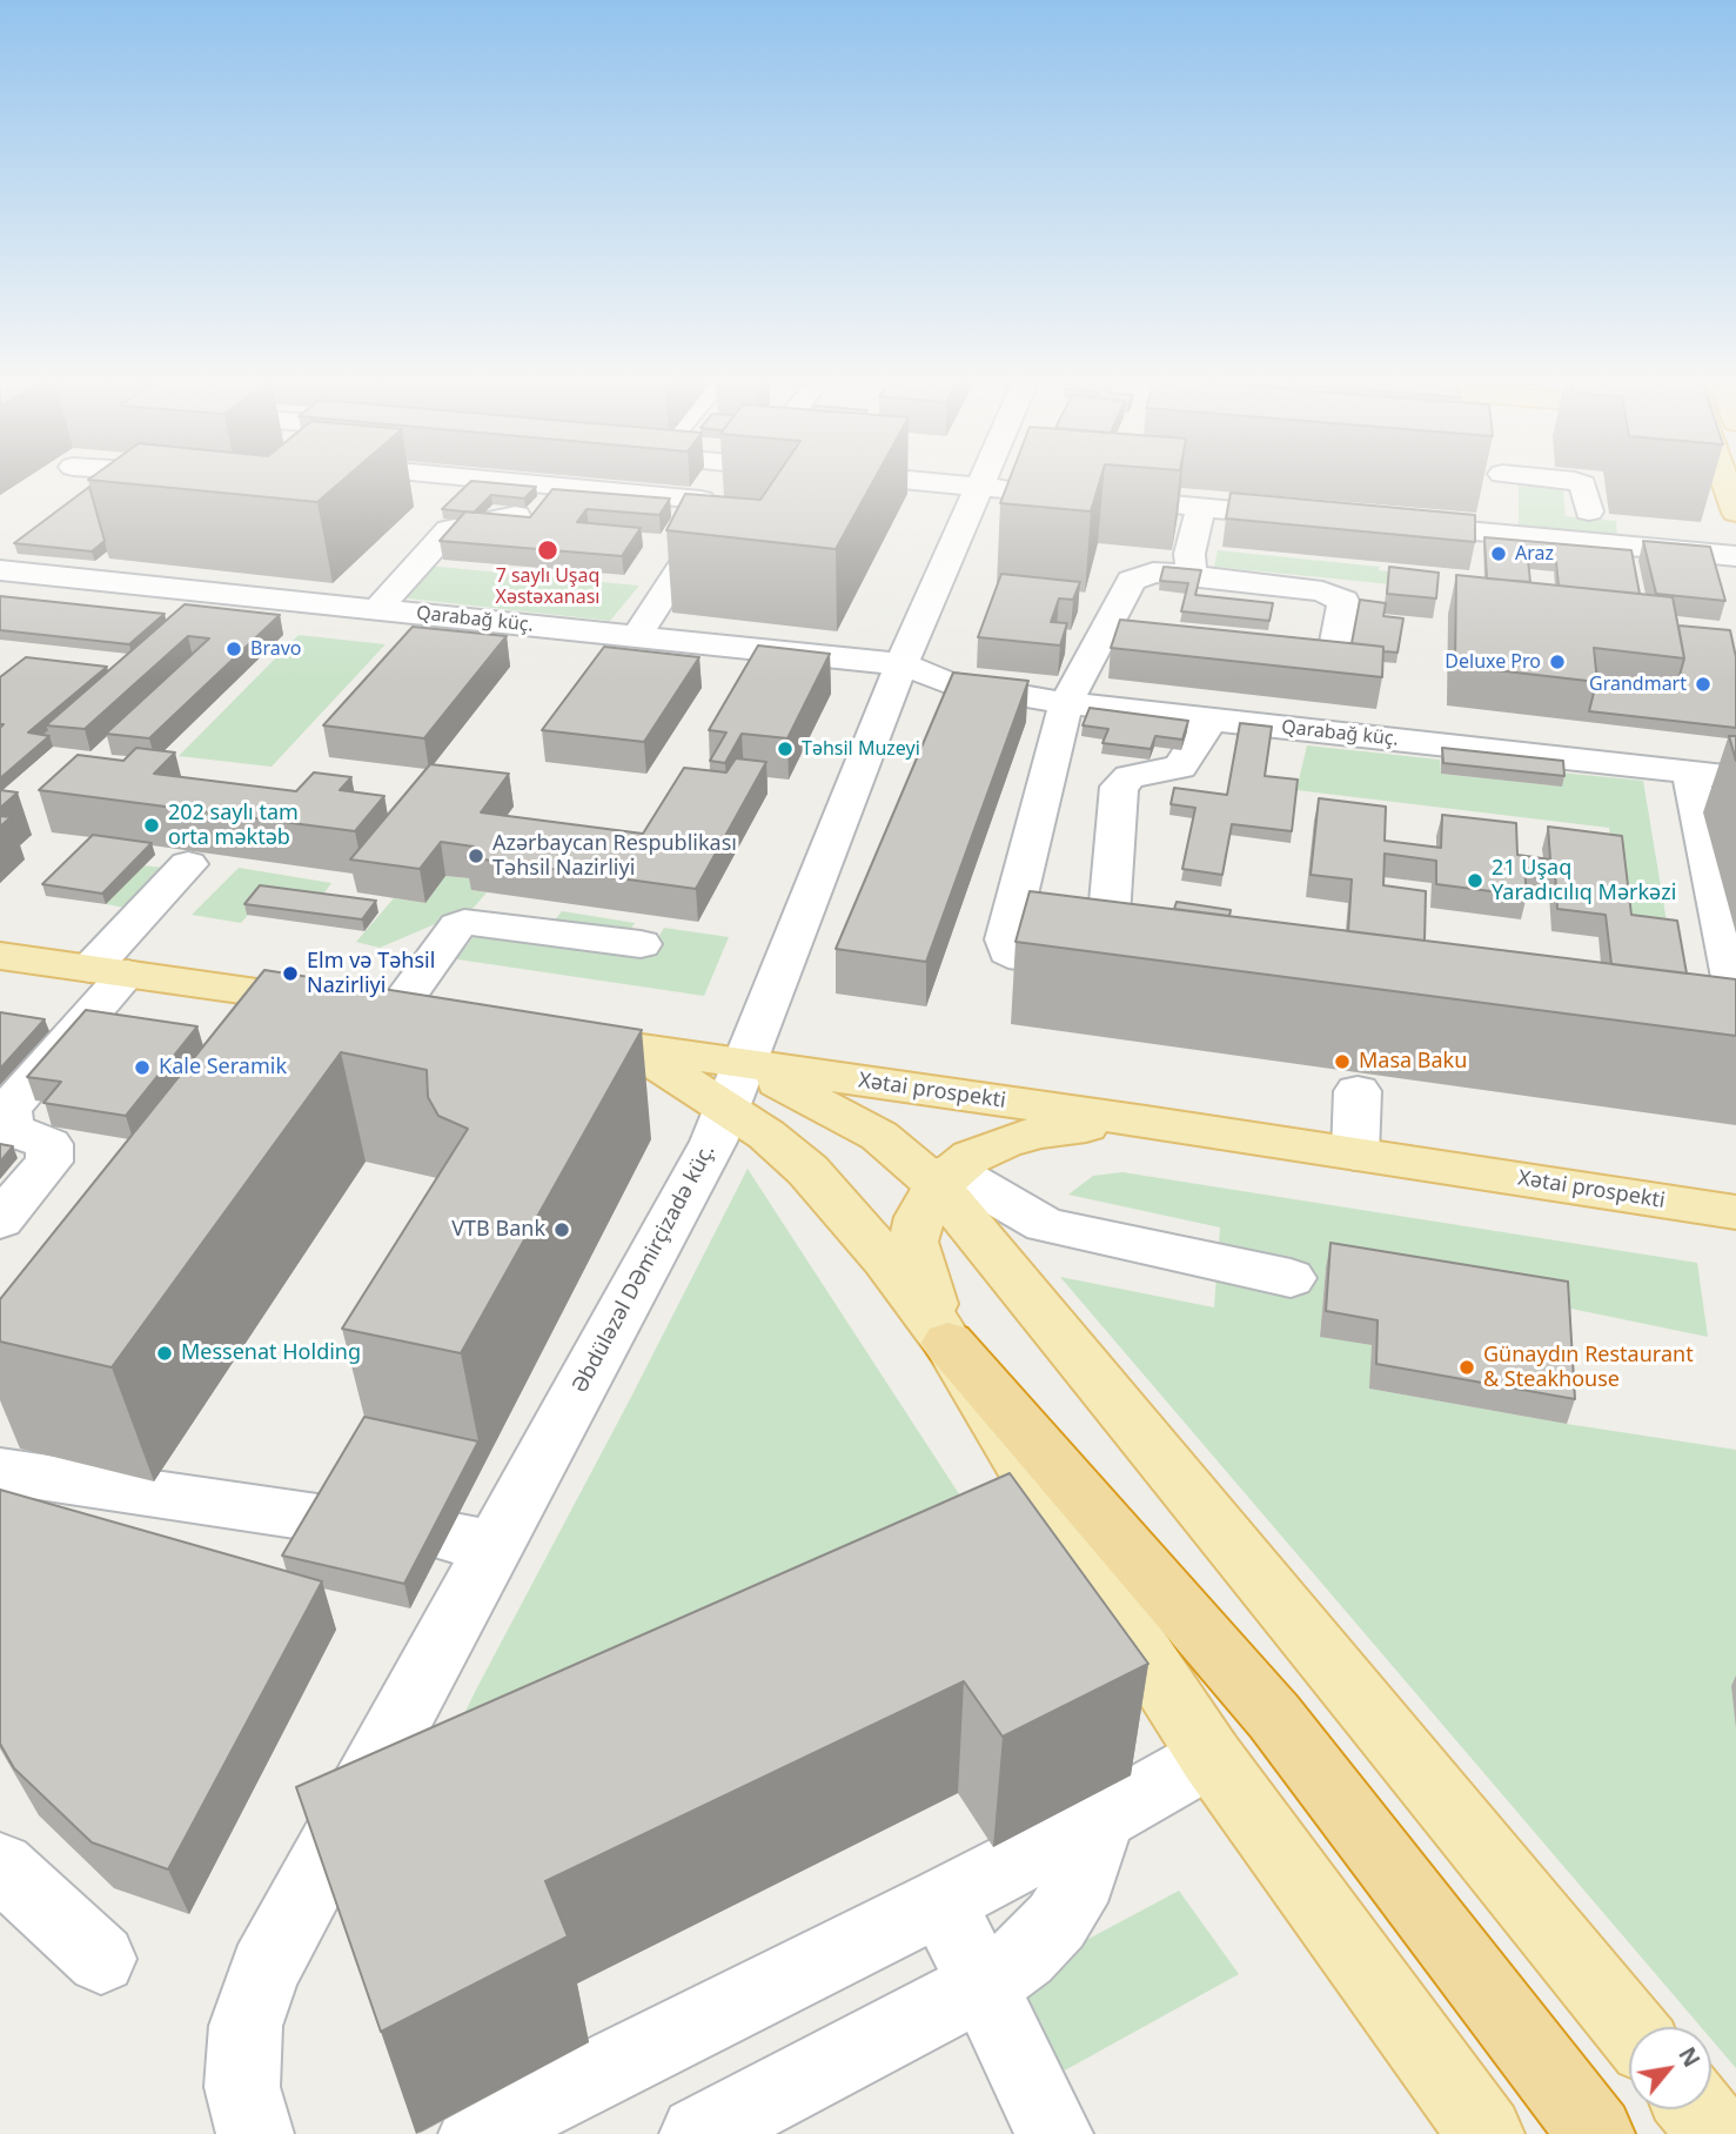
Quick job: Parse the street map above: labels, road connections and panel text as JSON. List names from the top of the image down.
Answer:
{
  "streets": {
    "main road": ["Xətai prospekti"],
    "street": ["Qarabağ küç.", "Əbdüləzəl DƏmirçizadə küç."]
  },
  "crossings": [
    ["Qarabağ küç.", "Əbdüləzəl DƏmirçizadə küç."],
    ["Xətai prospekti", "Əbdüləzəl DƏmirçizadə küç."]
  ],
  "places": [
    "7 saylı Uşaq Xəstəxanası",
    "Araz",
    "Bravo",
    "Deluxe Pro",
    "Grandmart",
    "Təhsil Muzeyi",
    "202 saylı tam orta məktəb",
    "Azərbaycan Respublikası Təhsil Nazirliyi",
    "21 Uşaq Yaradıcılıq Mərkəzi",
    "Elm və Təhsil Nazirliyi",
    "Masa Baku",
    "Kale Seramik",
    "VTB Bank",
    "Messenat Holding",
    "Günaydın Restaurant & Steakhouse"
  ],
  "north": "top right"
}
